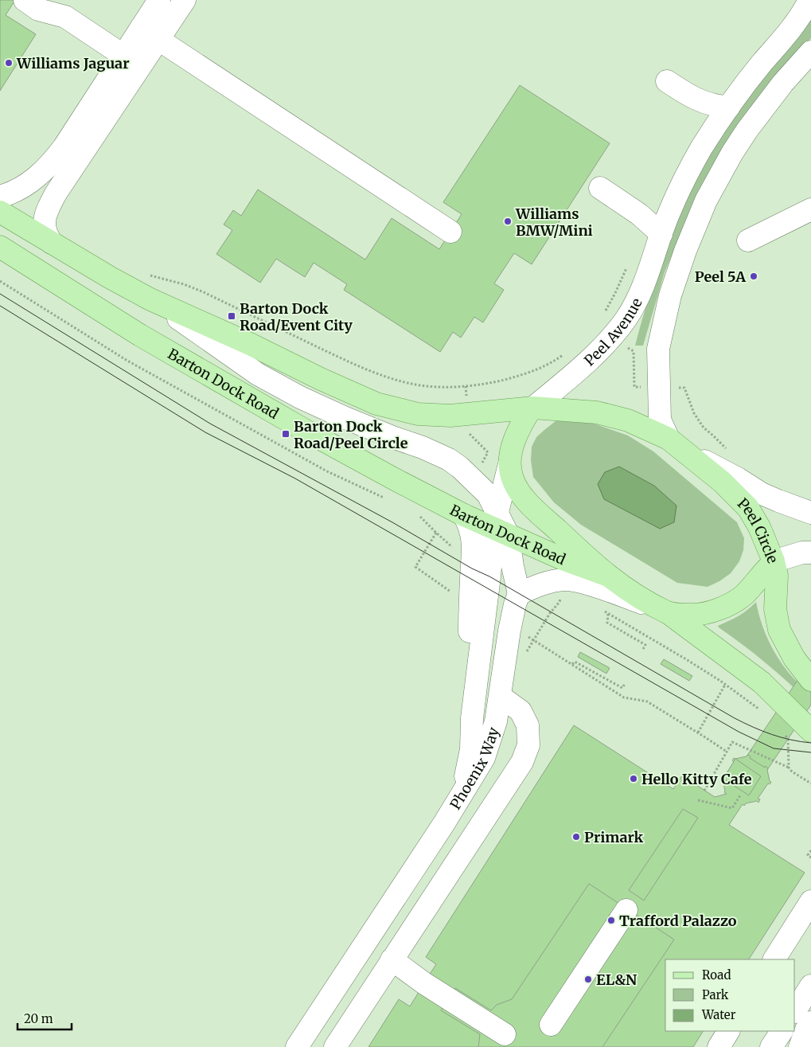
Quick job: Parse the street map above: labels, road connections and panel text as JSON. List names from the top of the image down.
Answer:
{
  "streets": {
    "main road": ["Barton Dock Road", "Peel Circle"],
    "street": ["Peel Avenue", "Phoenix Way"]
  },
  "crossings": [
    ["Peel Avenue", "Peel Circle"],
    ["Barton Dock Road", "Peel Circle"]
  ],
  "places": {
    "other": [
      "Williams Jaguar",
      "Williams BMW/Mini",
      "Peel 5A",
      "Hello Kitty Cafe",
      "Primark",
      "Trafford Palazzo",
      "EL&N"
    ],
    "transit": ["Barton Dock Road/Event City", "Barton Dock Road/Peel Circle"]
  },
  "legend": ["Road", "Park", "Water"],
  "scale_bar": "20 m"
}
